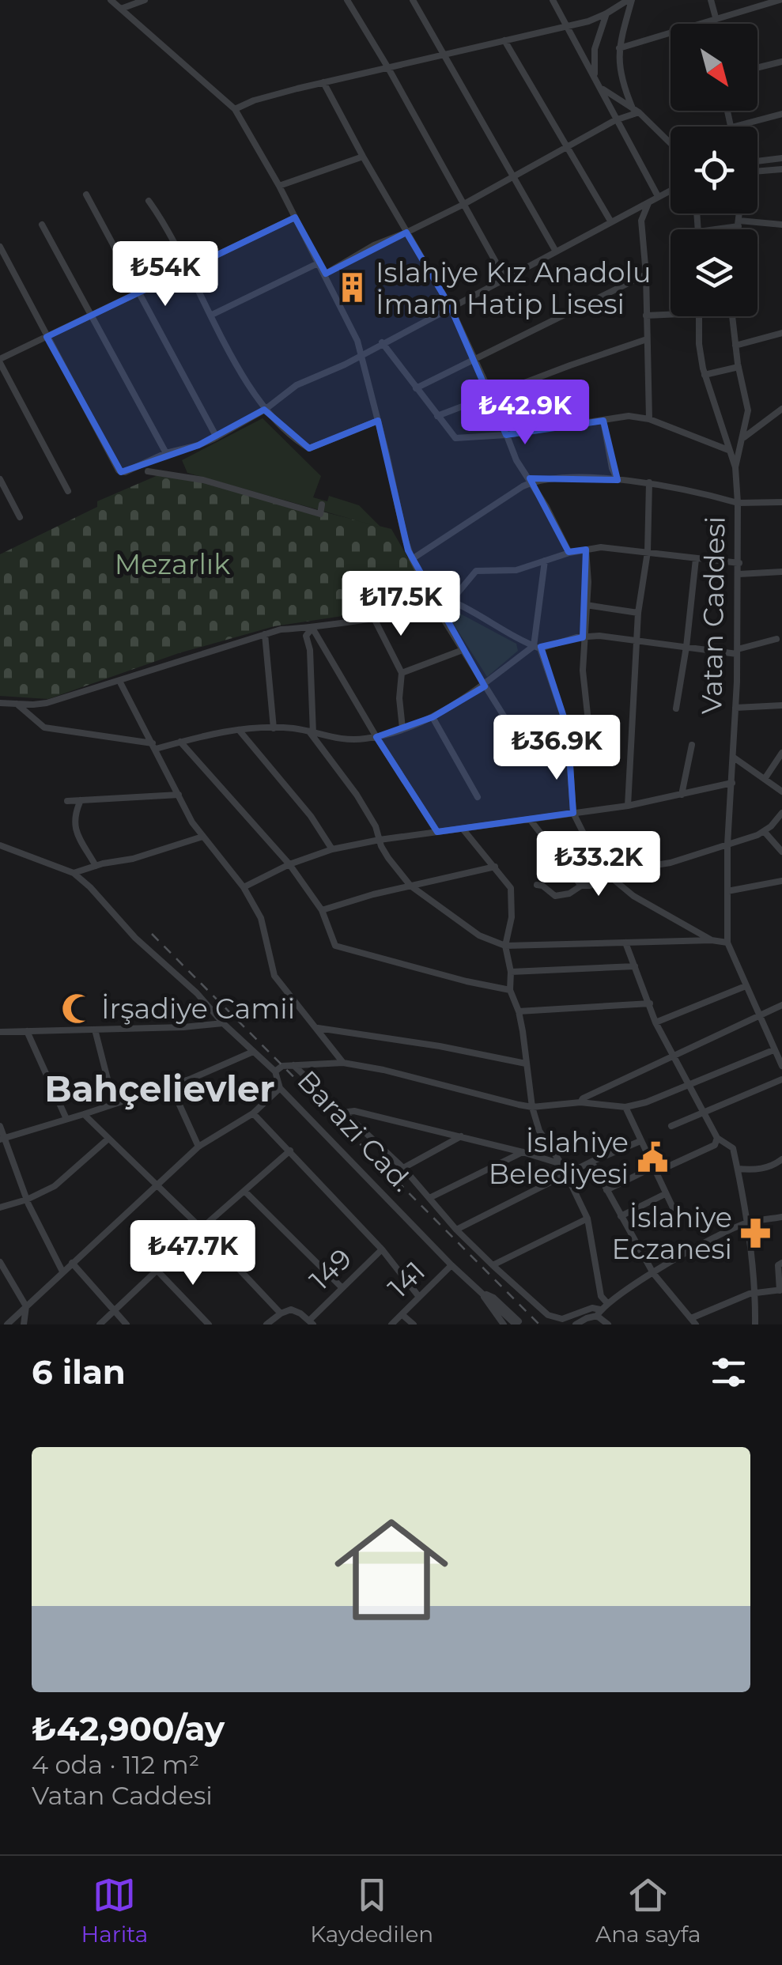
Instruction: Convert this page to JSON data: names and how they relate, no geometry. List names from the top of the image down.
{
  "streets": {
    "street": [
      "Vatan Caddesi",
      "Barazi Cad.",
      "149",
      "141"
    ]
  },
  "crossings": [
    ["Barazi Cad.", "141"]
  ],
  "districts": ["Bahçelievler"],
  "parks": ["Mezarlık"],
  "places": {
    "building": ["Islahiye Kız Anadolu İmam Hatip Lisesi"],
    "mosque": ["İrşadiye Camii"],
    "public building": ["İslahiye Belediyesi"],
    "pharmacy": ["İslahiye Eczanesi"]
  },
  "north": "bottom right",
  "page": {
    "price": [
      "₺54K",
      "₺42.9K",
      "₺17.5K",
      "₺36.9K",
      "₺33.2K",
      "₺47.7K"
    ],
    "heading": "6 ilan",
    "list": [
      {
        "name": "₺42,900/ay",
        "note": "4 oda · 112 m² · Vatan Caddesi"
      }
    ],
    "tabs": ["Harita", "Kaydedilen", "Ana sayfa"]
  }
}
